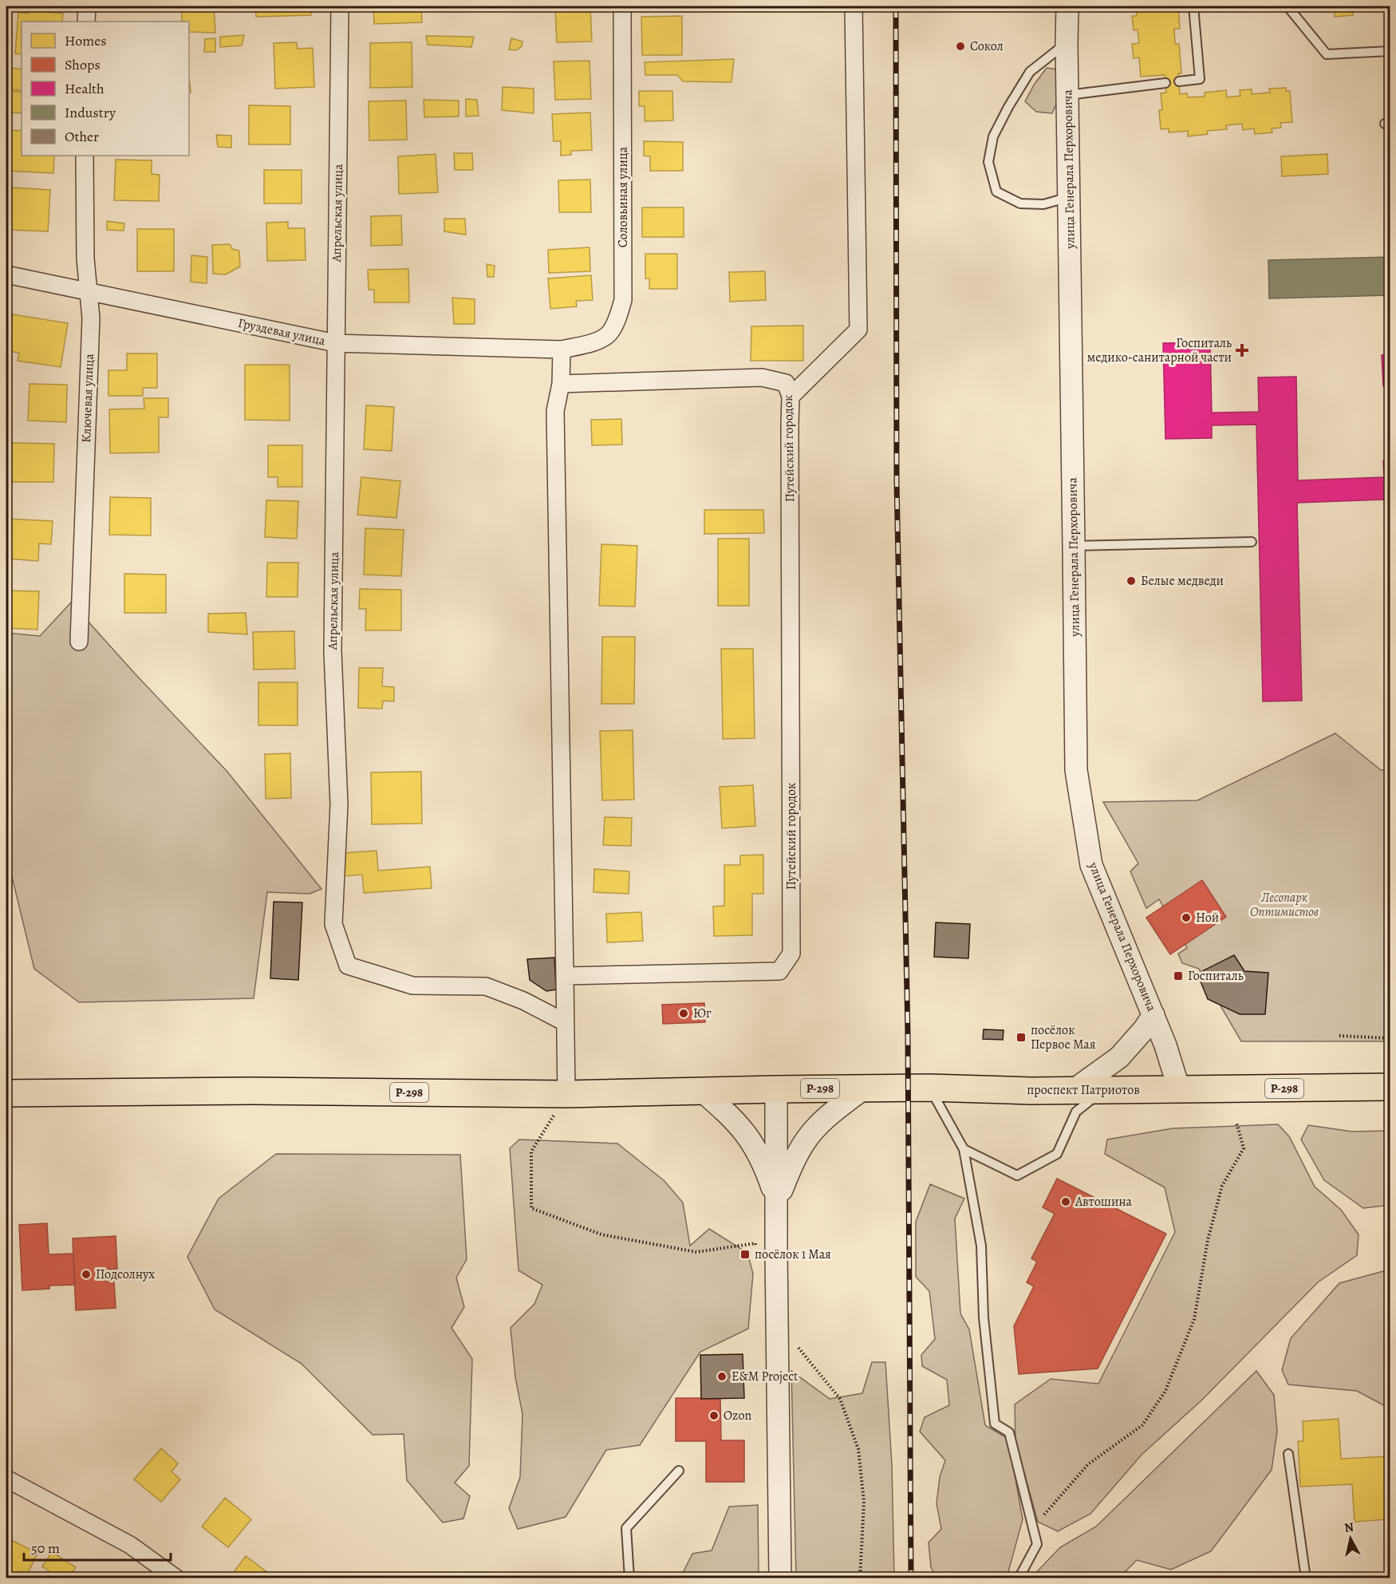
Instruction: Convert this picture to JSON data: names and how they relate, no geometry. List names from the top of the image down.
{
  "streets": {
    "highway": ["Р-298", "проспект Патриотов"],
    "street": [
      "улица Генерала Перхоровича",
      "Соловьиная улица",
      "Апрельская улица",
      "Груздевая улица",
      "Ключевая улица",
      "Путейский городок"
    ]
  },
  "crossings": [
    ["улица Генерала Перхоровича", "проспект Патриотов"],
    ["Соловьиная улица", "Груздевая улица"],
    ["Апрельская улица", "Груздевая улица"],
    ["Груздевая улица", "Ключевая улица"],
    ["Р-298", "проспект Патриотов"]
  ],
  "parks": ["Лесопарк Оптимистов"],
  "places": {
    "other": [
      "Сокол",
      "Белые медведи",
      "Ной",
      "Юг",
      "Автошина",
      "Подсолнух",
      "E&M Project",
      "Ozon"
    ],
    "health": ["Госпиталь медико-санитарной части"],
    "transit": ["Госпиталь", "посёлок Первое Мая", "посёлок 1 Мая"]
  },
  "legend": [
    "Homes",
    "Shops",
    "Health",
    "Industry",
    "Other"
  ],
  "scale_bar": "50 m",
  "north": "top"
}
